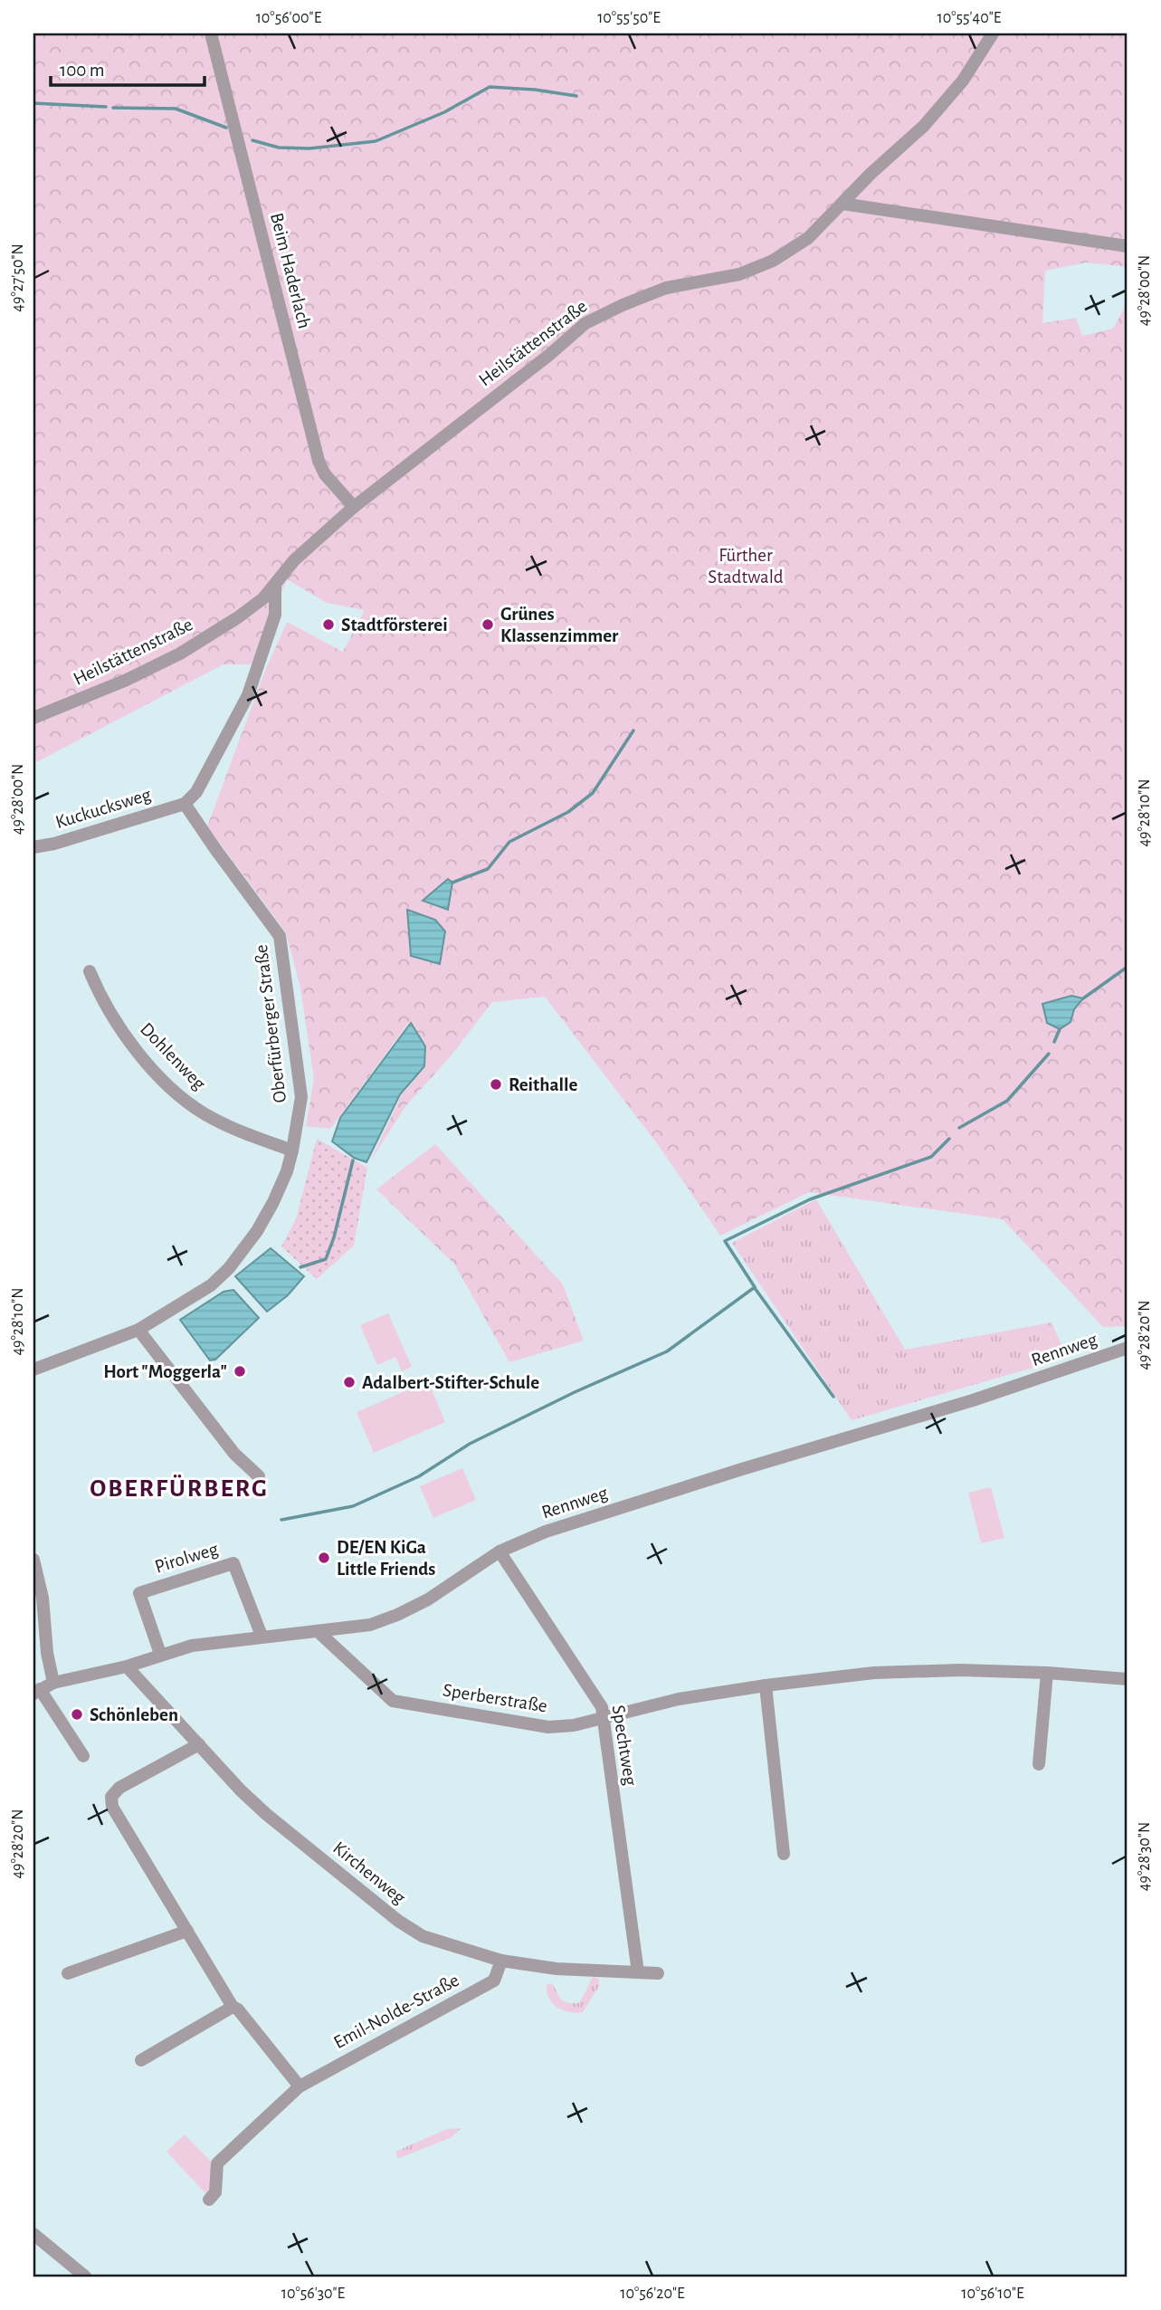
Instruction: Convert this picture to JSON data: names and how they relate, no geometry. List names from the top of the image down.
{
  "streets": {
    "street": [
      "Beim Haderlach",
      "Heilstättenstraße",
      "Kuckucksweg",
      "Oberfürberger Straße",
      "Dohlenweg",
      "Rennweg",
      "Pirolweg",
      "Sperberstraße",
      "Spechtweg",
      "Kirchenweg",
      "Emil-Nolde-Straße"
    ]
  },
  "crossings": [
    ["Beim Haderlach", "Heilstättenstraße"],
    ["Kuckucksweg", "Oberfürberger Straße"],
    ["Oberfürberger Straße", "Dohlenweg"],
    ["Rennweg", "Pirolweg"],
    ["Rennweg", "Sperberstraße"],
    ["Rennweg", "Spechtweg"],
    ["Rennweg", "Kirchenweg"],
    ["Sperberstraße", "Spechtweg"],
    ["Spechtweg", "Kirchenweg"],
    ["Kirchenweg", "Emil-Nolde-Straße"]
  ],
  "districts": ["OBERFÜRBERG"],
  "parks": ["Fürther Stadtwald"],
  "places": [
    "Stadtförsterei",
    "Grünes Klassenzimmer",
    "Reithalle",
    "Hort \"Moggerla\"",
    "Adalbert-Stifter-Schule",
    "DE/EN KiGa Little Friends",
    "Schönleben"
  ],
  "scale_bar": "100 m",
  "coordinates": [
    "10°56'00\"E",
    "10°55'50\"E",
    "10°55'40\"E",
    "49°27'50\"N",
    "49°28'00\"N",
    "49°28'10\"N",
    "49°28'20\"N",
    "49°28'30\"N",
    "10°56'30\"E",
    "10°56'20\"E",
    "10°56'10\"E"
  ]
}
